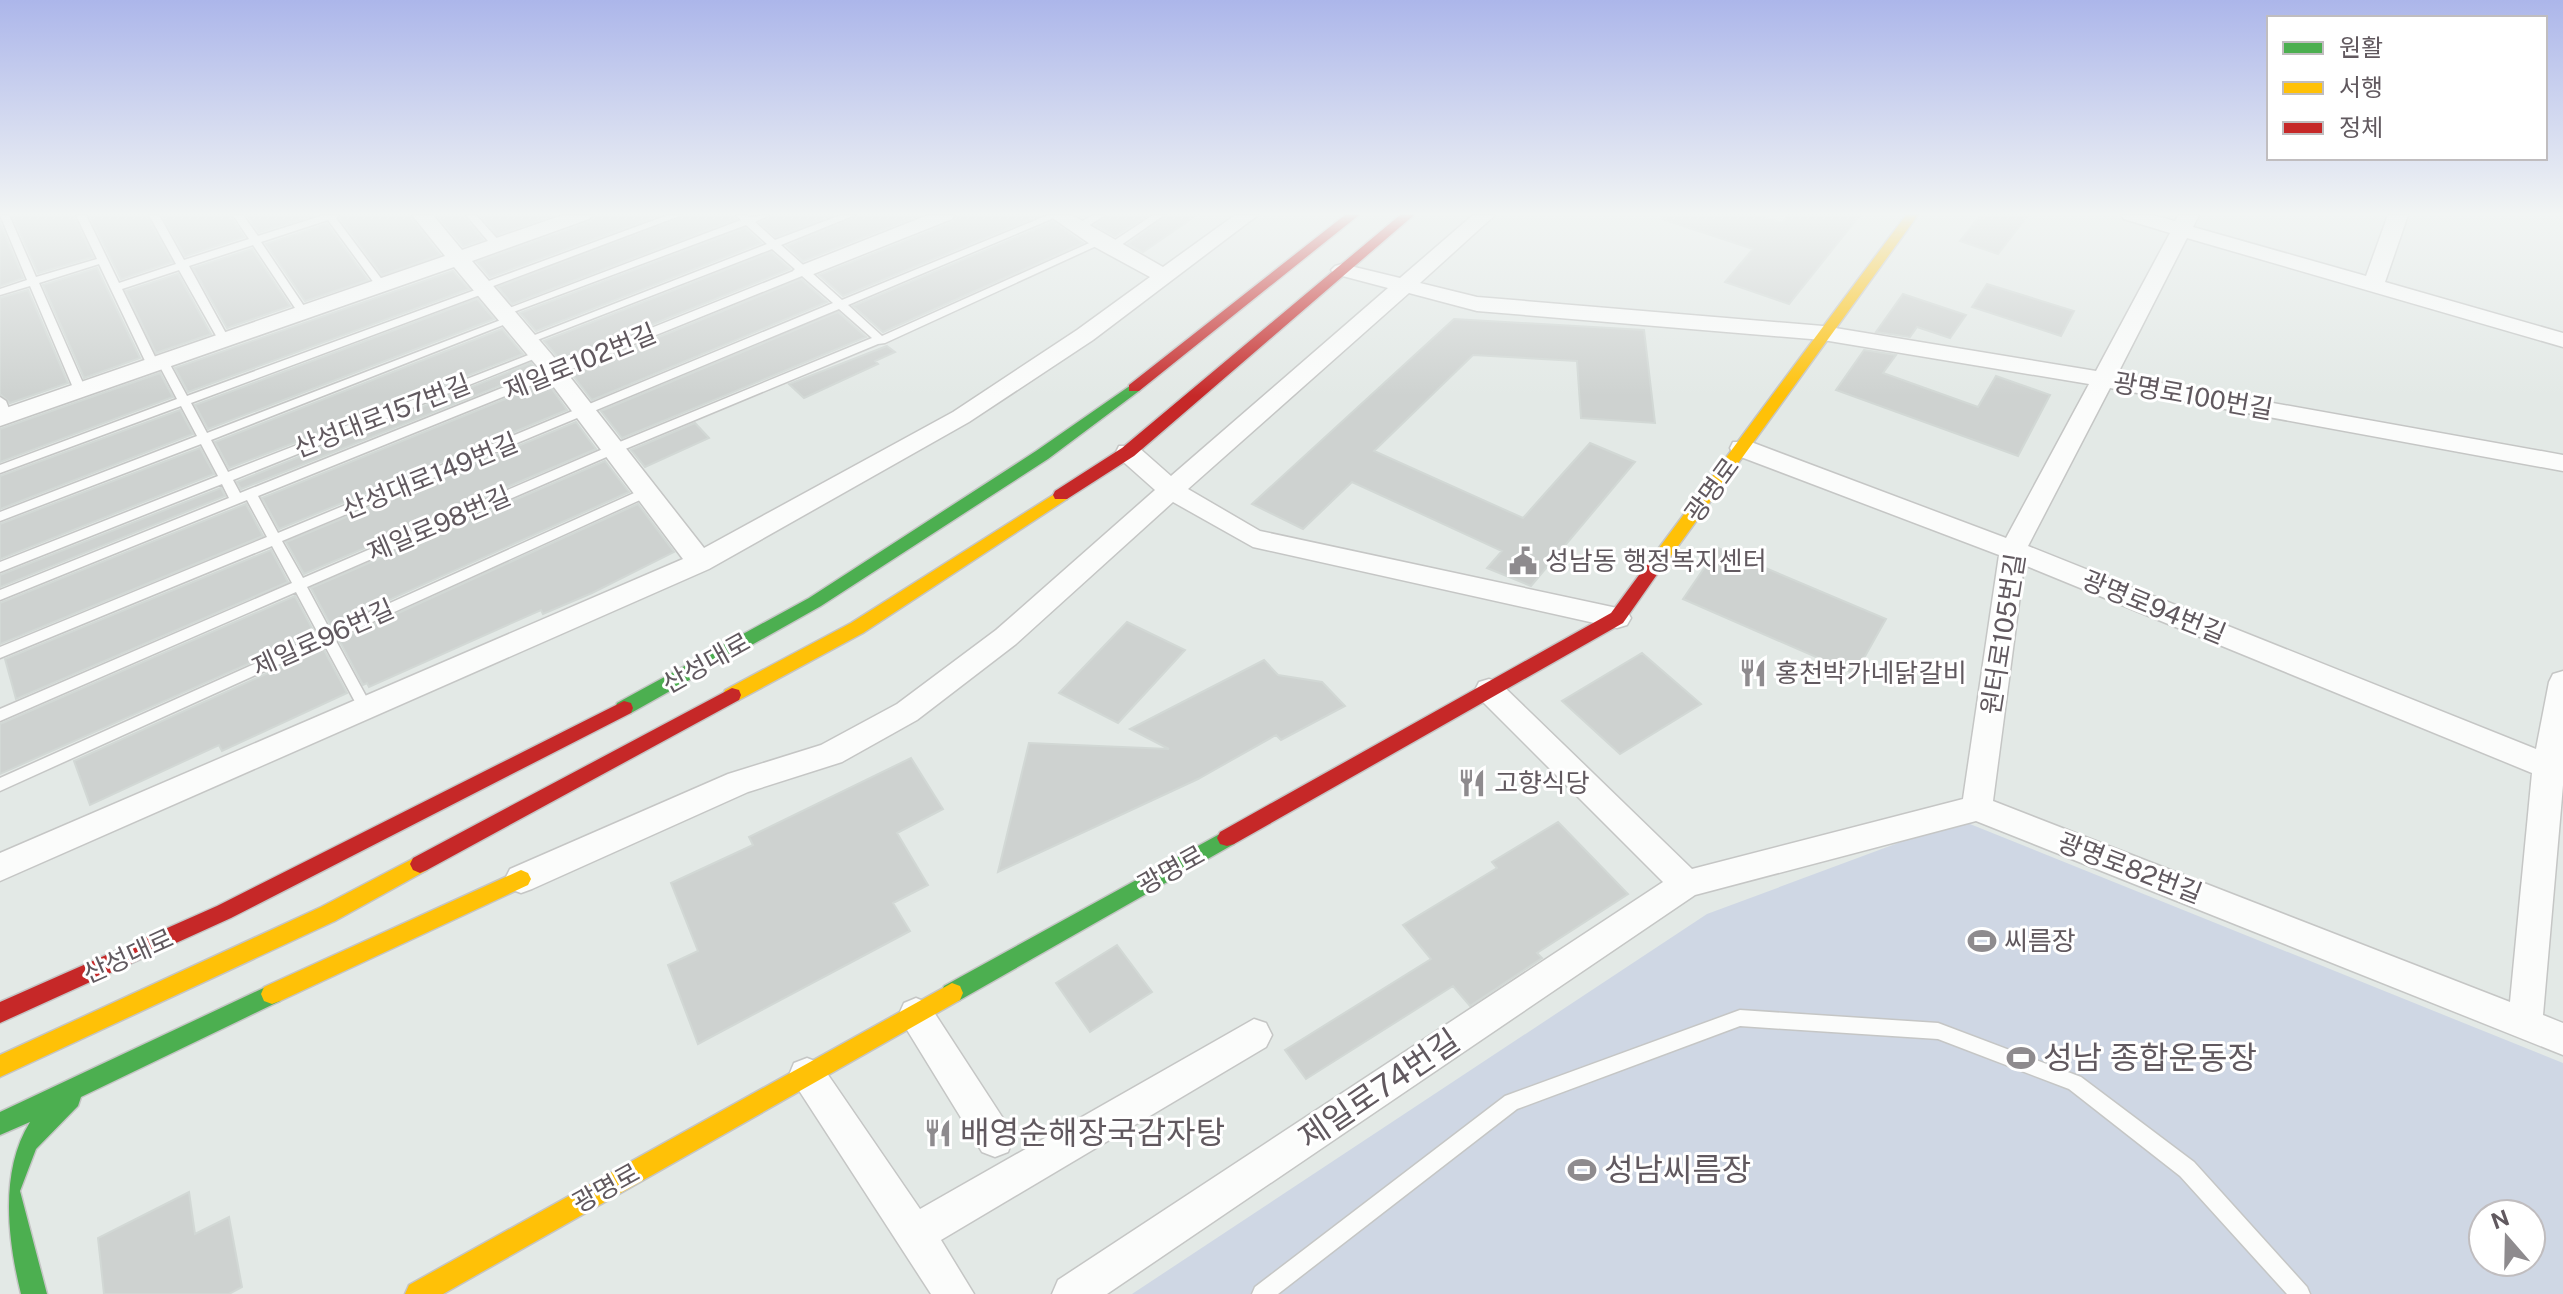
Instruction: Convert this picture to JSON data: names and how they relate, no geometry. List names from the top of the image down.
{
  "streets": {
    "main road": ["광명로", "산성대로"],
    "street": [
      "광명로100번길",
      "광명로94번길",
      "원터로105번길",
      "광명로82번길",
      "제일로74번길"
    ],
    "lane": [
      "제일로102번길",
      "산성대로157번길",
      "산성대로149번길",
      "제일로98번길",
      "제일로96번길"
    ]
  },
  "crossings": [
    ["제일로102번길", "산성대로157번길"],
    ["광명로100번길", "광명로"],
    ["광명로100번길", "원터로105번길"],
    ["광명로", "광명로94번길"],
    ["광명로94번길", "원터로105번길"],
    ["원터로105번길", "광명로82번길"]
  ],
  "places": {
    "public building": ["성남동 행정복지센터"],
    "restaurant": ["홍천박가네닭갈비", "고향식당", "배영순해장국감자탕"],
    "sports": ["씨름장", "성남 종합운동장", "성남씨름장"]
  },
  "legend": ["원활", "서행", "정체"],
  "north": "top"
}
